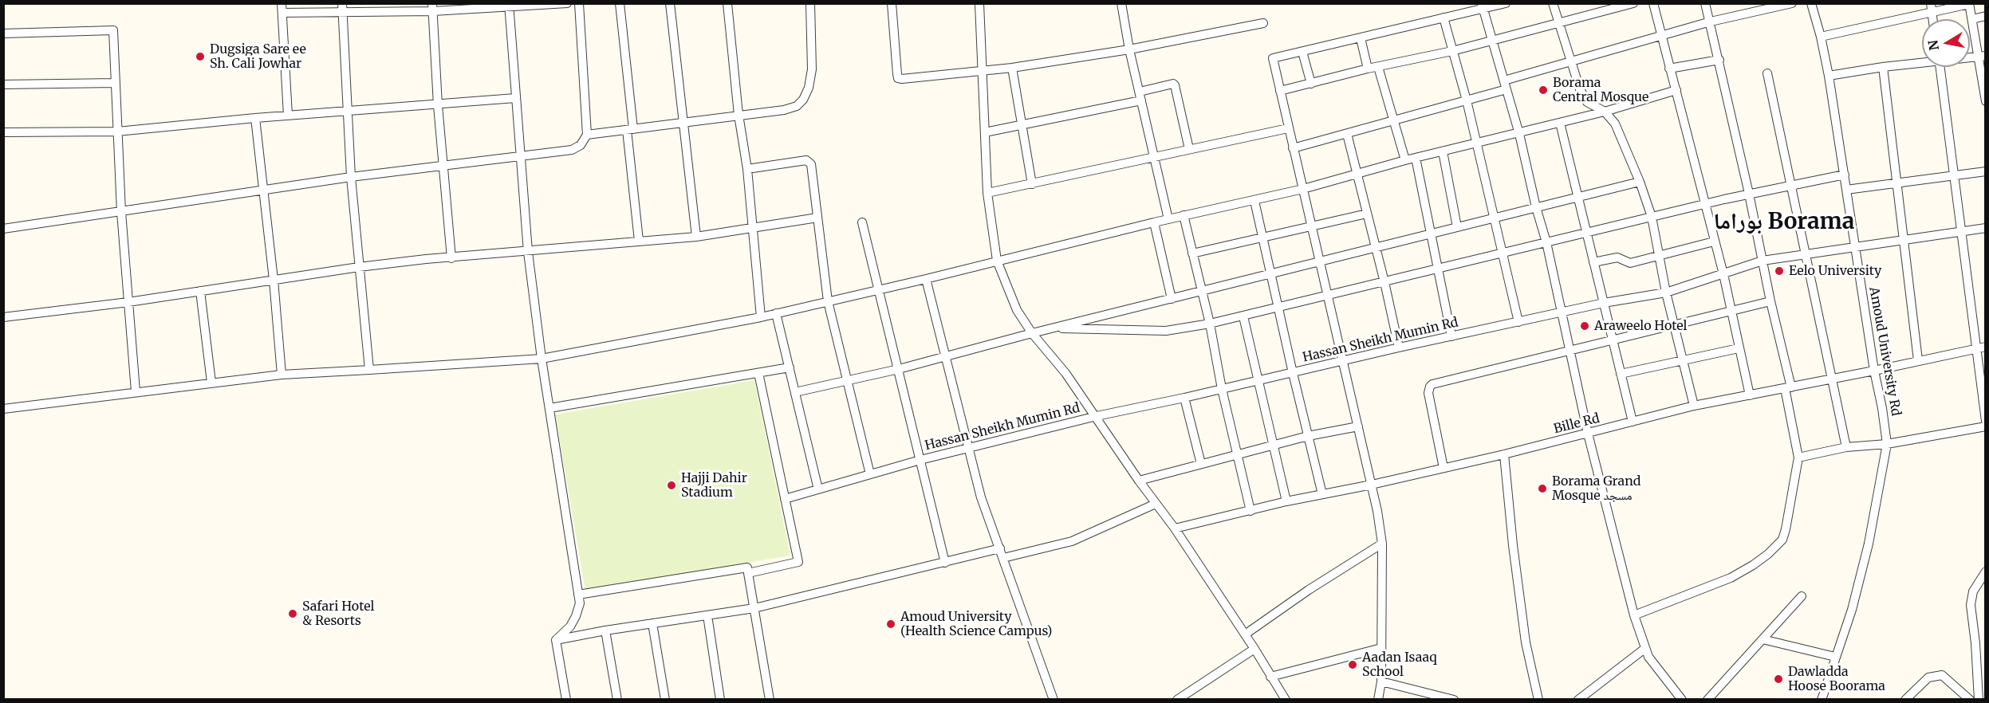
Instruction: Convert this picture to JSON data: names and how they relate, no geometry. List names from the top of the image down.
{
  "streets": {
    "street": ["Hassan Sheikh Mumin Rd", "Amoud University Rd", "Bille Rd"]
  },
  "crossings": [
    ["Hassan Sheikh Mumin Rd", "Amoud University Rd"],
    ["Amoud University Rd", "Bille Rd"]
  ],
  "districts": ["بوراما Borama"],
  "places": [
    "Dugsiga Sare ee Sh. Cali Jowhar",
    "Borama Central Mosque",
    "Eelo University",
    "Araweelo Hotel",
    "Hajji Dahir Stadium",
    "Borama Grand Mosque مسجد",
    "Safari Hotel & Resorts",
    "Amoud University (Health Science Campus)",
    "Aadan Isaaq School",
    "Dawladda Hoose Boorama"
  ],
  "north": "left"
}
